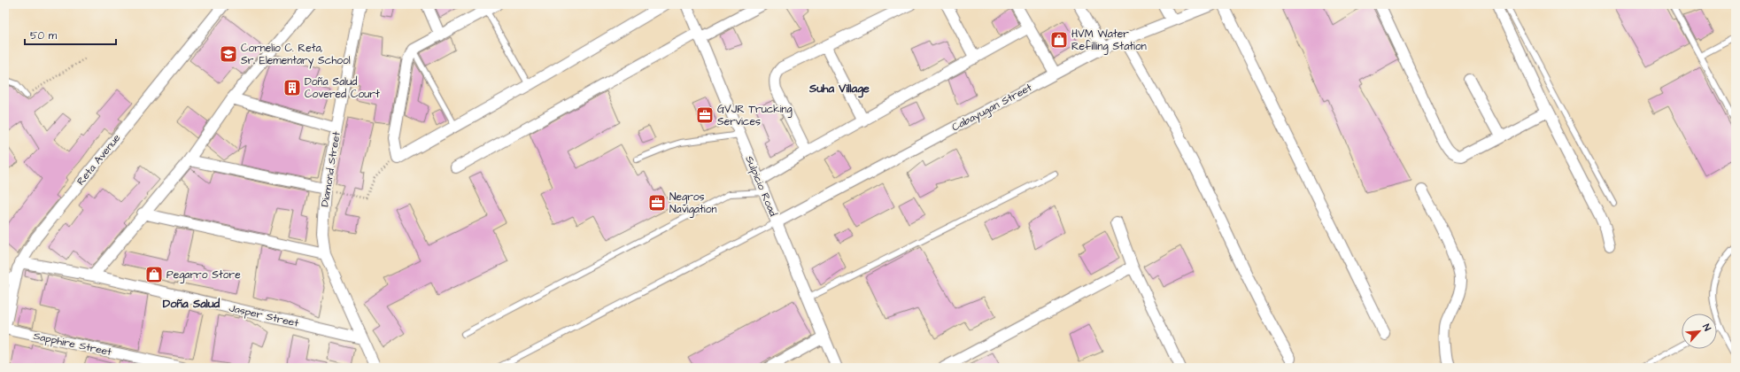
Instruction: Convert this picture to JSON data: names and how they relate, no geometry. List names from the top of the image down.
{
  "streets": {
    "street": [
      "Cabayugan Street",
      "Reta Avenue",
      "Diamond Street",
      "Sulpicio Road",
      "Jasper Street",
      "Sapphire Street"
    ]
  },
  "crossings": [
    ["Cabayugan Street", "Sulpicio Road"],
    ["Reta Avenue", "Jasper Street"],
    ["Reta Avenue", "Sapphire Street"],
    ["Diamond Street", "Jasper Street"]
  ],
  "districts": ["Suha Village", "Doña Salud"],
  "places": {
    "shop": ["HVM Water Refilling Station", "Pegarro Store"],
    "school or university": ["Cornelio C. Reta, Sr. Elementary School"],
    "building": ["Doña Salud Covered Court"],
    "office": ["GVJR Trucking Services", "Negros Navigation"]
  },
  "scale_bar": "50 m",
  "north": "top right"
}
